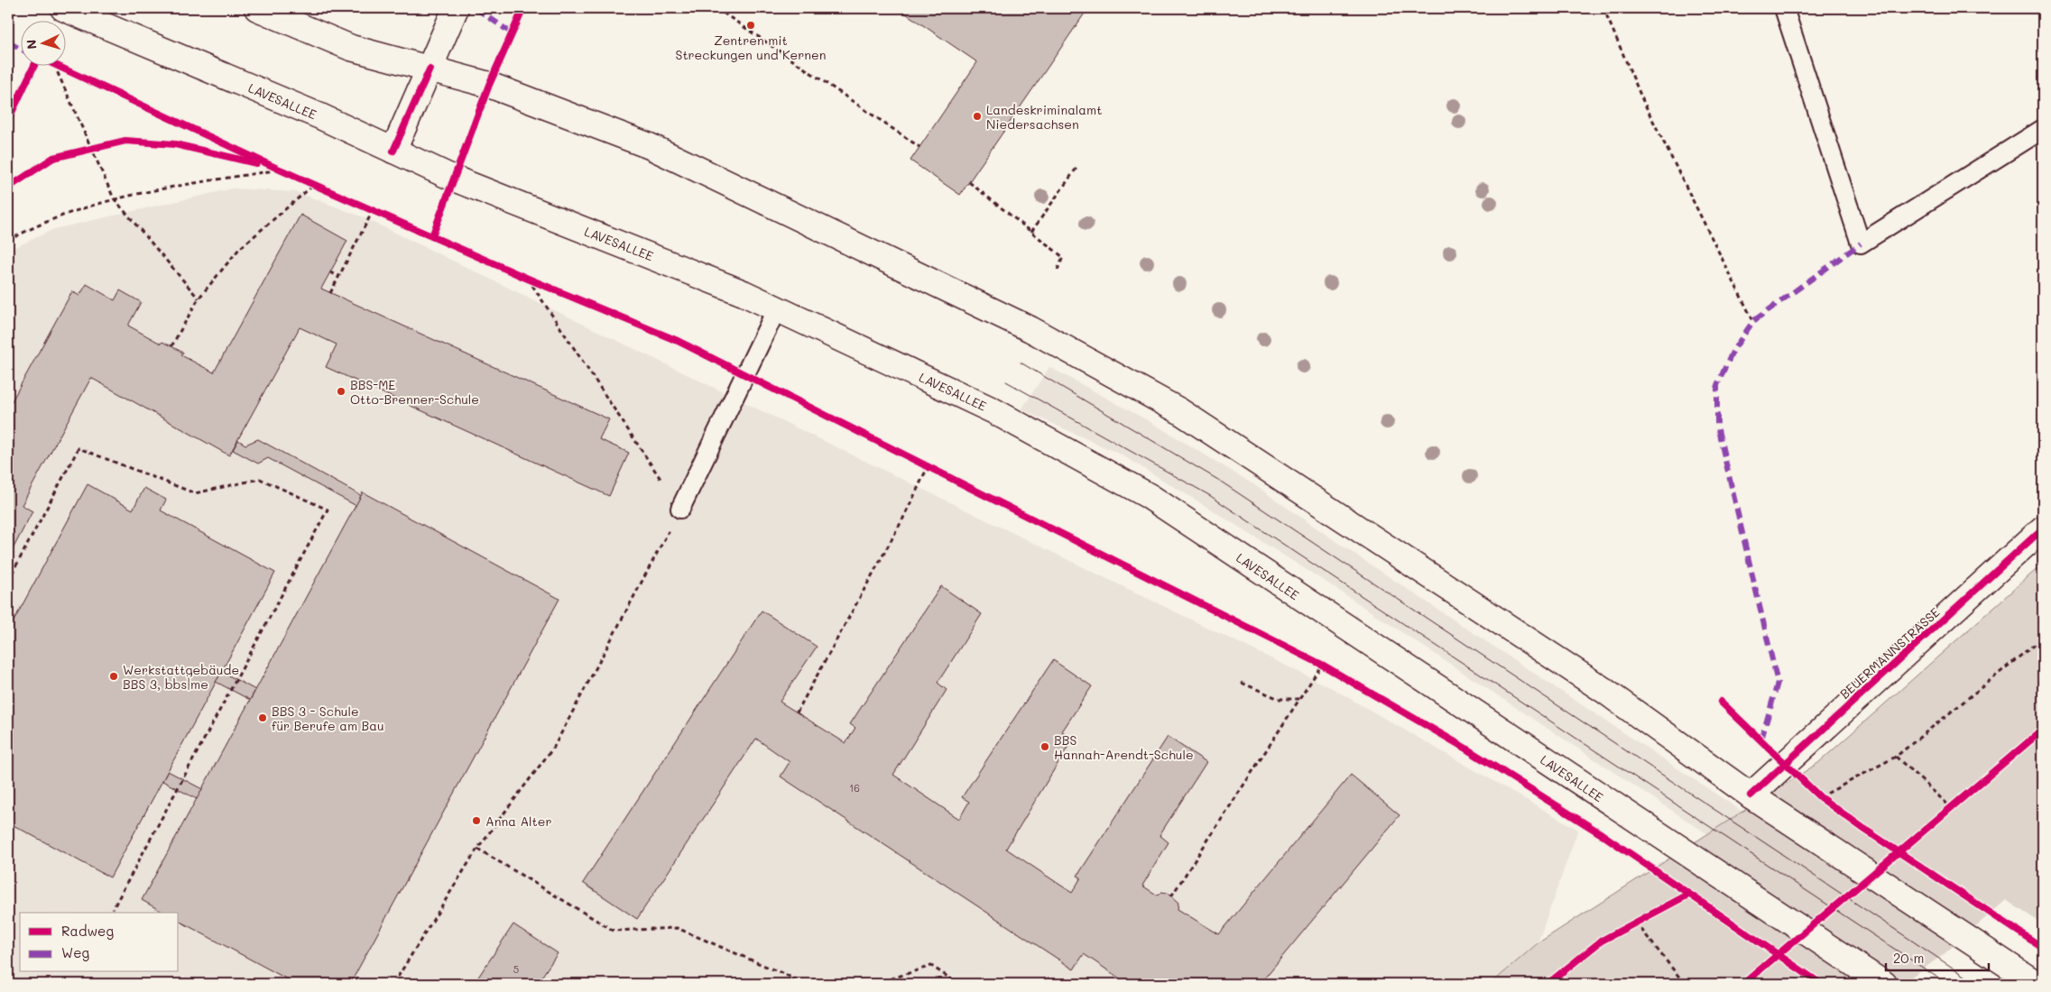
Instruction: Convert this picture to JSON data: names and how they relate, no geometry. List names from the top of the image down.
{
  "streets": {
    "main road": ["LAVESALLEE", "BEUERMANNSTRASSE"]
  },
  "places": [
    "Zentren mit Streckungen und Kernen",
    "Landeskriminalamt Niedersachsen",
    "BBS-ME Otto-Brenner-Schule",
    "Werkstattgebäude BBS 3, bbs|me",
    "BBS 3 - Schule für Berufe am Bau",
    "BBS Hannah-Arendt-Schule",
    "Anna Alter"
  ],
  "house_numbers": ["16", "5"],
  "legend": ["Radweg", "Weg"],
  "scale_bar": "20 m",
  "north": "left"
}
